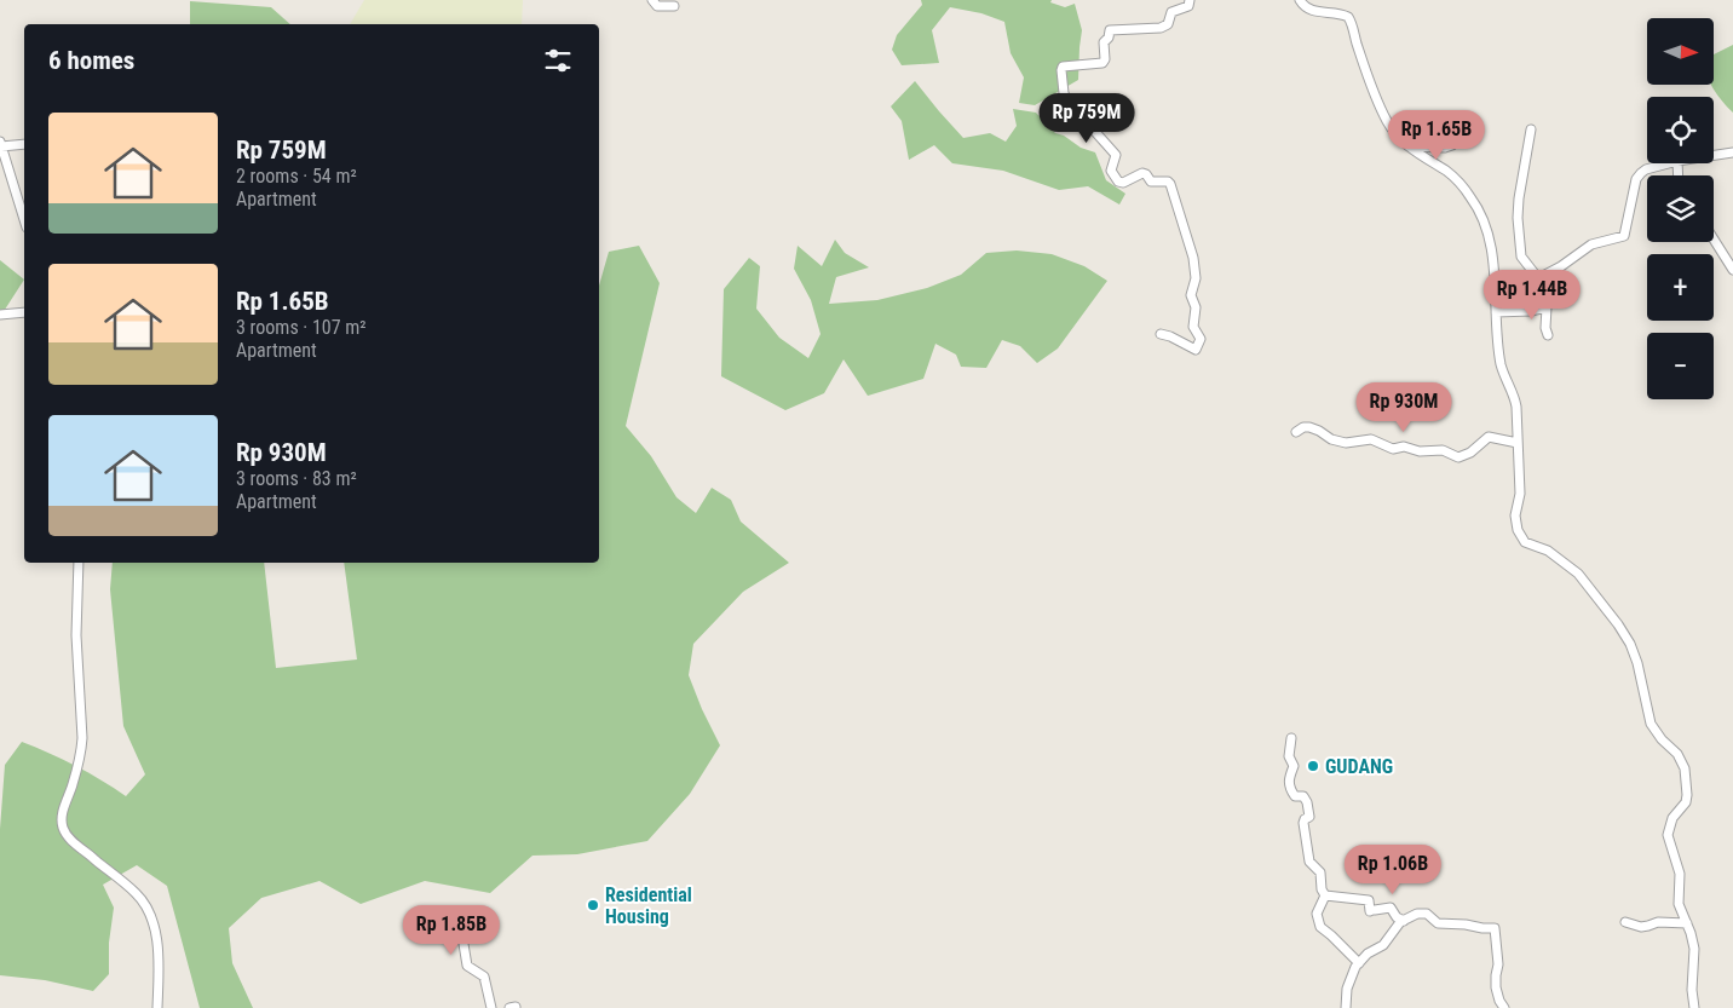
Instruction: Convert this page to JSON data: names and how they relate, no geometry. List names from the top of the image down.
{
  "places": ["GUDANG", "Residential Housing"],
  "north": "right",
  "page": {
    "map_buttons": ["+", "−"],
    "heading": "6 homes",
    "price": [
      "Rp 759M",
      "Rp 1.65B",
      "Rp 1.44B",
      "Rp 930M",
      "Rp 1.06B",
      "Rp 1.85B"
    ],
    "list": [
      {
        "name": "Rp 759M",
        "note": "2 rooms · 54 m² · Apartment"
      },
      {
        "name": "Rp 1.65B",
        "note": "3 rooms · 107 m² · Apartment"
      },
      {
        "name": "Rp 930M",
        "note": "3 rooms · 83 m² · Apartment"
      }
    ]
  }
}
